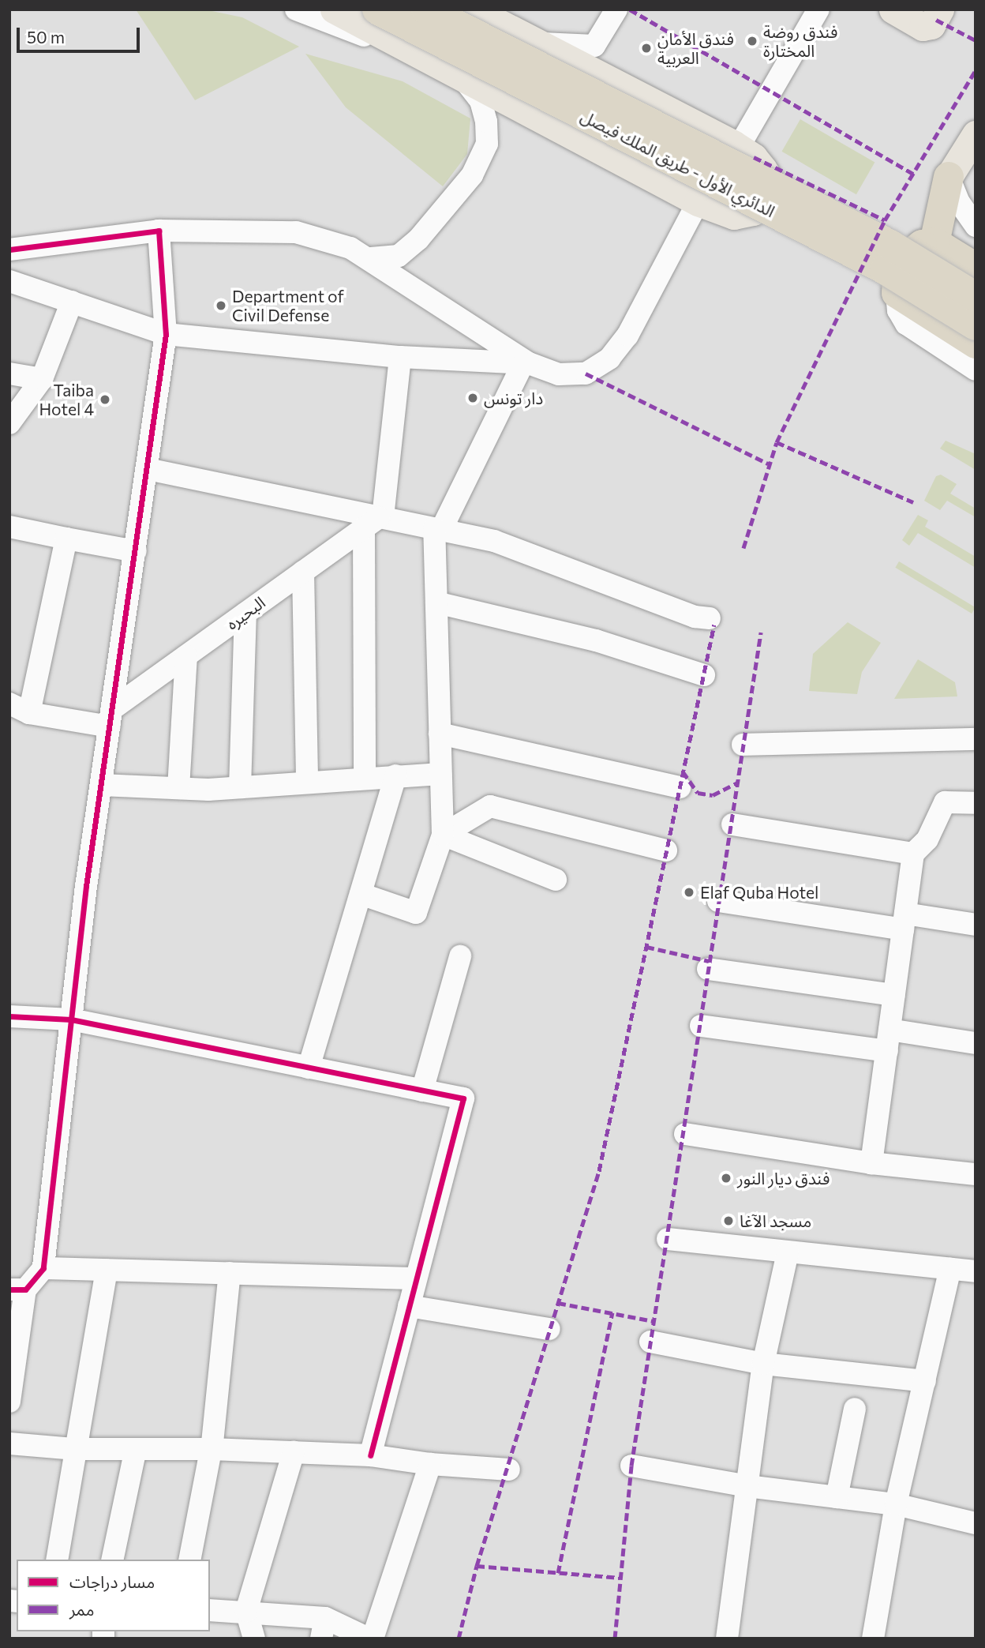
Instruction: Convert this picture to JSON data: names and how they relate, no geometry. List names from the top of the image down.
{
  "streets": {
    "highway": ["الدائري الأول - طريق الملك فيصل"],
    "street": ["البحيره"]
  },
  "places": [
    "فندق روضة المختارة",
    "فندق الأمان العربية",
    "Department of Civil Defense",
    "دار تونس",
    "Taiba Hotel 4",
    "Elaf Quba Hotel",
    "فندق ديار النور",
    "مسجد الآغا"
  ],
  "legend": ["مسار دراجات", "ممر"],
  "scale_bar": "50 m"
}
